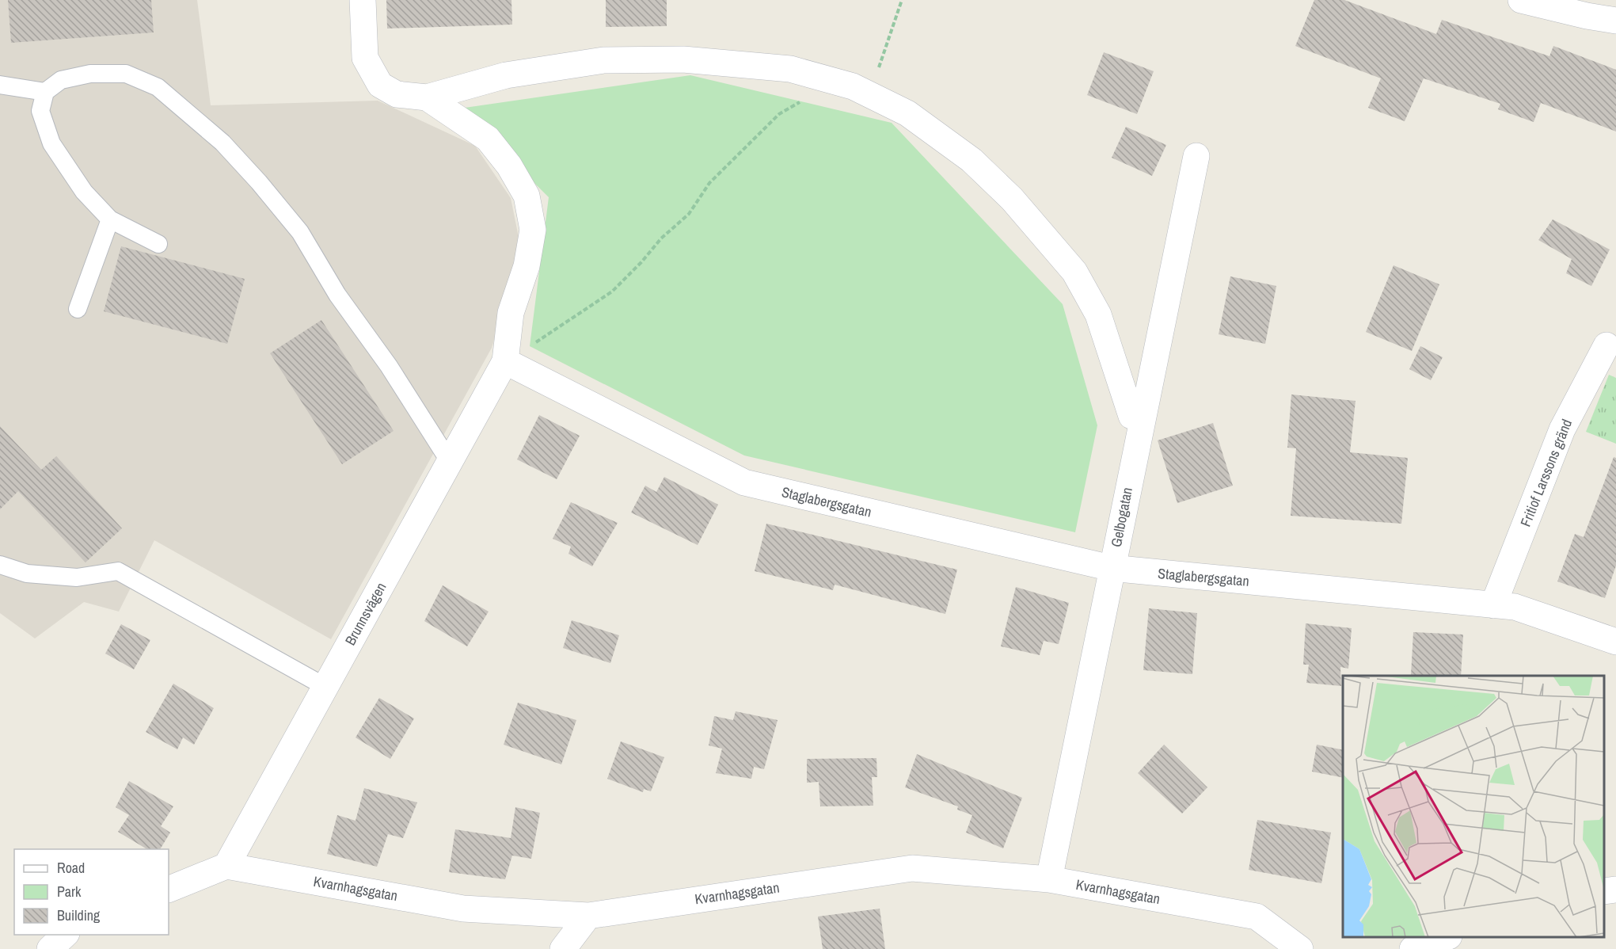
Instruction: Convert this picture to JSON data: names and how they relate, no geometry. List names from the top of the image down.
{
  "streets": {
    "street": [
      "Fritiof Larssons gränd",
      "Staglabergsgatan",
      "Gelbogatan",
      "Brunnsvägen",
      "Kvarnhagsgatan"
    ]
  },
  "crossings": [
    ["Fritiof Larssons gränd", "Staglabergsgatan"],
    ["Staglabergsgatan", "Gelbogatan"],
    ["Staglabergsgatan", "Brunnsvägen"],
    ["Gelbogatan", "Kvarnhagsgatan"],
    ["Brunnsvägen", "Kvarnhagsgatan"]
  ],
  "legend": ["Road", "Park", "Building"]
}
